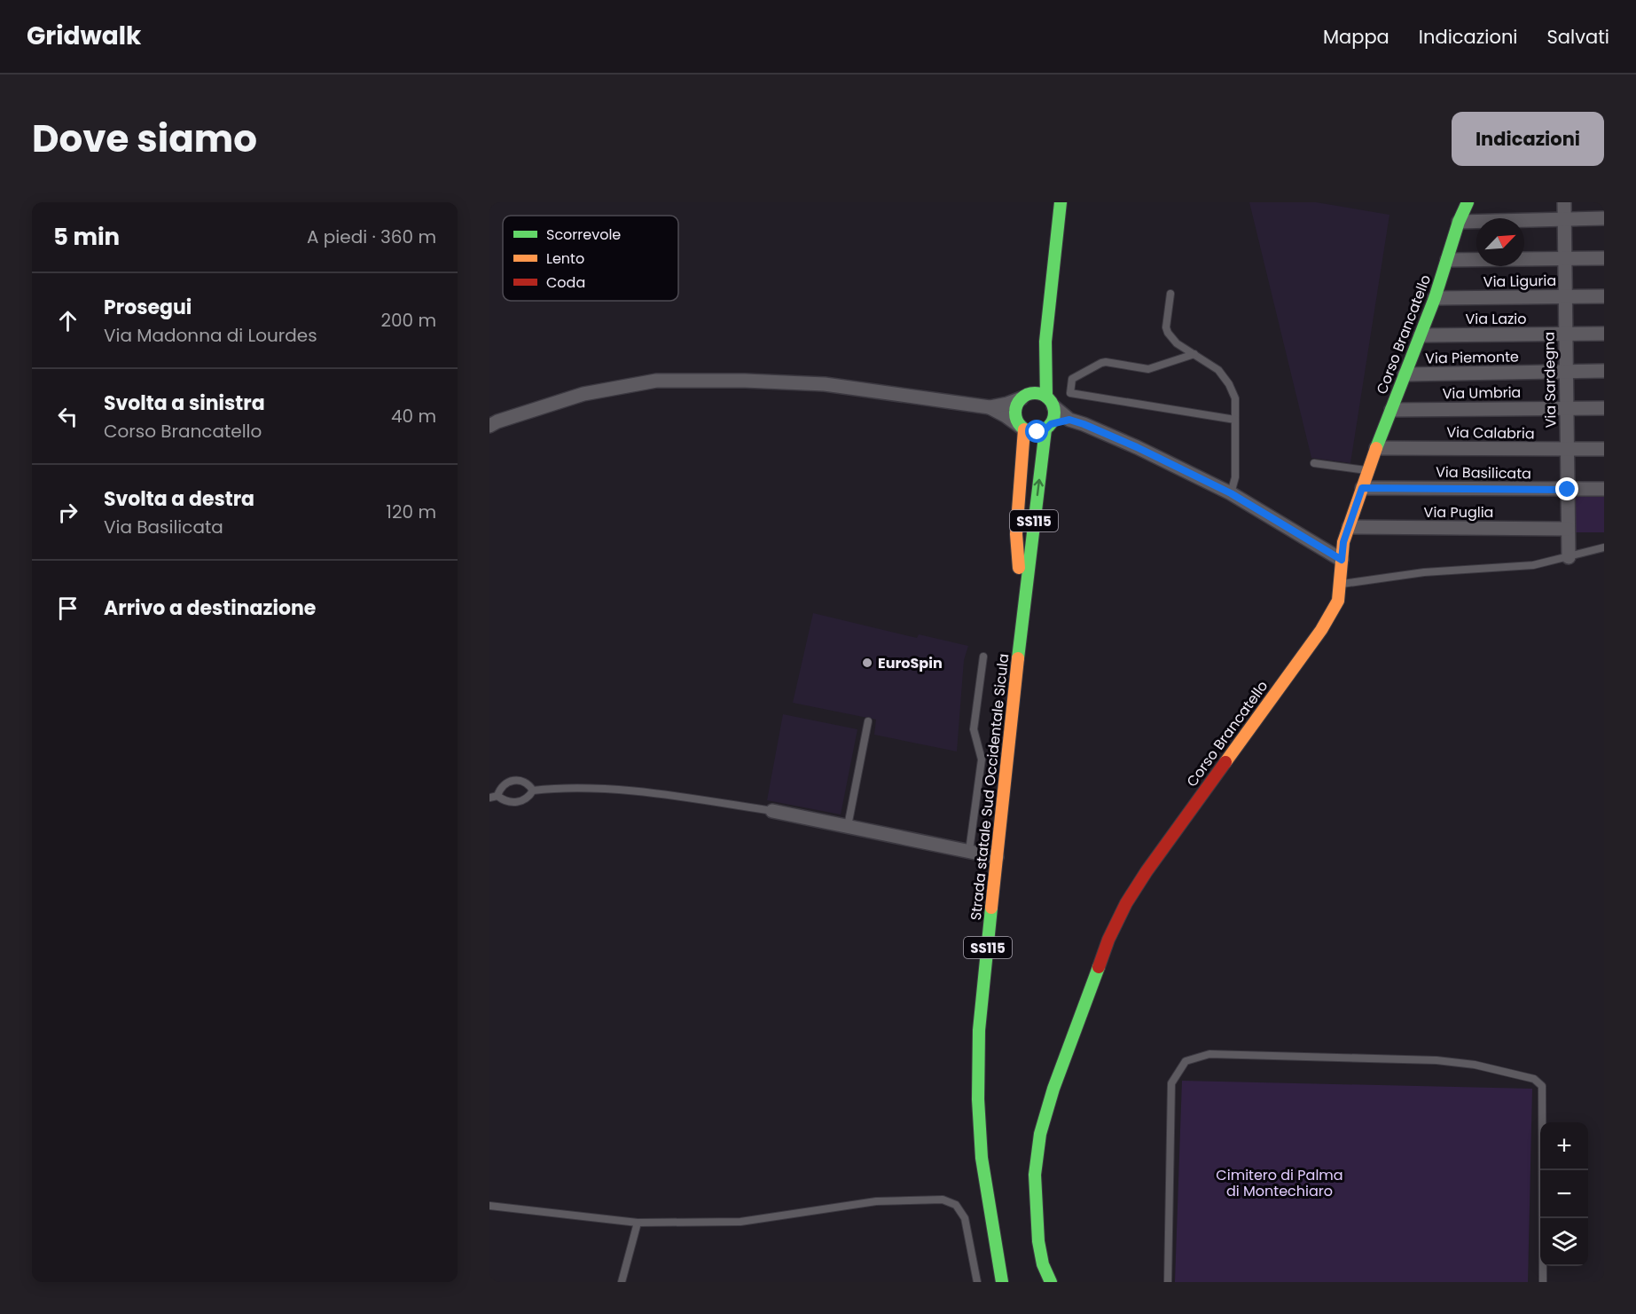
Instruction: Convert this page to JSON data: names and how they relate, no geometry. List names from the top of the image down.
{
  "streets": {
    "main road": ["Corso Brancatello", "SS115", "Strada statale Sud Occidentale Sicula"],
    "street": [
      "Via Liguria",
      "Via Lazio",
      "Via Piemonte",
      "Via Sardegna",
      "Via Umbria",
      "Via Calabria",
      "Via Basilicata",
      "Via Puglia"
    ]
  },
  "crossings": [
    ["Via Liguria", "Corso Brancatello"],
    ["Via Liguria", "Via Sardegna"],
    ["Via Lazio", "Corso Brancatello"],
    ["Via Lazio", "Via Sardegna"],
    ["Corso Brancatello", "Via Piemonte"],
    ["Corso Brancatello", "Via Umbria"],
    ["Corso Brancatello", "Via Calabria"],
    ["Corso Brancatello", "Via Basilicata"],
    ["Corso Brancatello", "Via Puglia"],
    ["Via Piemonte", "Via Sardegna"],
    ["Via Sardegna", "Via Umbria"],
    ["Via Sardegna", "Via Calabria"],
    ["Via Sardegna", "Via Basilicata"],
    ["Via Sardegna", "Via Puglia"]
  ],
  "parks": ["Cimitero di Palma di Montechiaro"],
  "places": ["EuroSpin"],
  "legend": ["Scorrevole", "Lento", "Coda"],
  "north": "top right",
  "page": {
    "header": "Gridwalk",
    "nav": ["Mappa", "Indicazioni", "Salvati"],
    "title": "Dove siamo",
    "buttons": "Indicazioni",
    "heading": ["5 min", "A piedi · 360 m"],
    "list": [
      ["Prosegui", "Via Madonna di Lourdes", "200 m"],
      ["Svolta a sinistra", "Corso Brancatello", "40 m"],
      ["Svolta a destra", "Via Basilicata", "120 m"],
      "Arrivo a destinazione"
    ],
    "map_buttons": ["+", "−"]
  }
}
